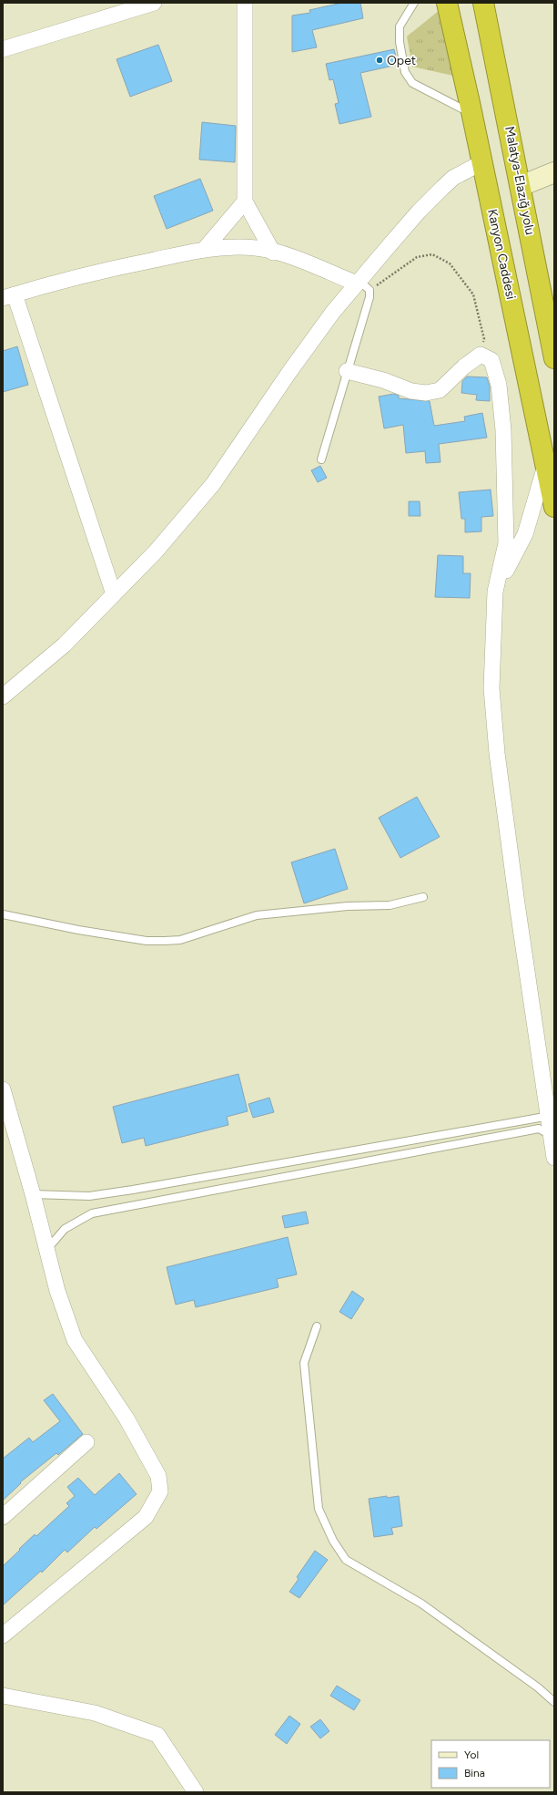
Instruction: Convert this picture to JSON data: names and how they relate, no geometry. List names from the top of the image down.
{
  "streets": {
    "highway": ["Malatya-Elazığ yolu", "Kanyon Caddesi"]
  },
  "places": ["Opet"],
  "legend": ["Yol", "Bina"]
}
